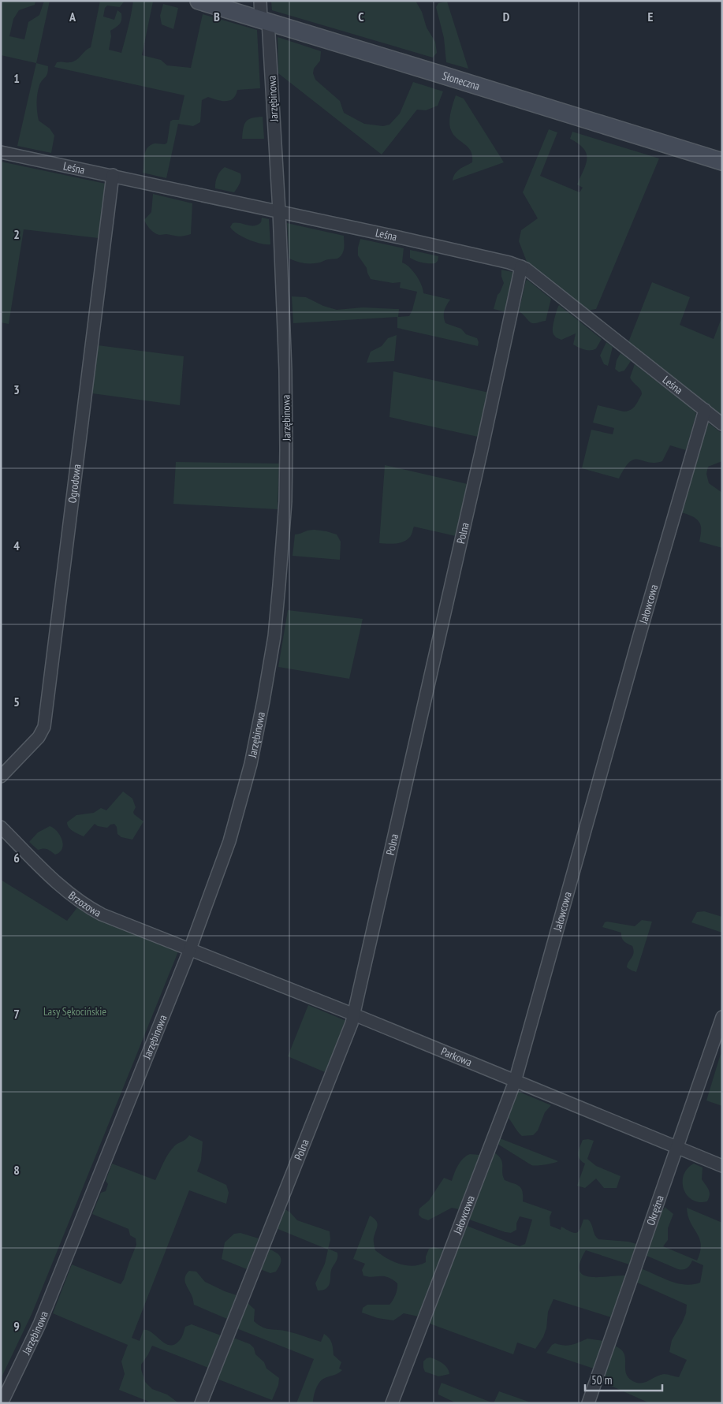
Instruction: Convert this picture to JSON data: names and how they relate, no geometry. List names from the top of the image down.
{
  "streets": {
    "main road": ["Słoneczna"],
    "street": [
      "Jarzębinowa",
      "Leśna",
      "Ogrodowa",
      "Polna",
      "Jałowcowa",
      "Brzozowa",
      "Parkowa",
      "Okrężna"
    ]
  },
  "crossings": [
    ["Słoneczna", "Jarzębinowa"],
    ["Jarzębinowa", "Leśna"],
    ["Jarzębinowa", "Brzozowa"],
    ["Jarzębinowa", "Parkowa"],
    ["Leśna", "Ogrodowa"],
    ["Leśna", "Polna"],
    ["Leśna", "Jałowcowa"],
    ["Polna", "Parkowa"],
    ["Jałowcowa", "Parkowa"],
    ["Brzozowa", "Parkowa"],
    ["Parkowa", "Okrężna"]
  ],
  "parks": ["Lasy Sękocińskie"],
  "scale_bar": "50 m",
  "grid": {
    "columns": [
      "A",
      "B",
      "C",
      "D",
      "E"
    ],
    "rows": [
      "1",
      "2",
      "3",
      "4",
      "5",
      "6",
      "7",
      "8",
      "9"
    ]
  }
}
